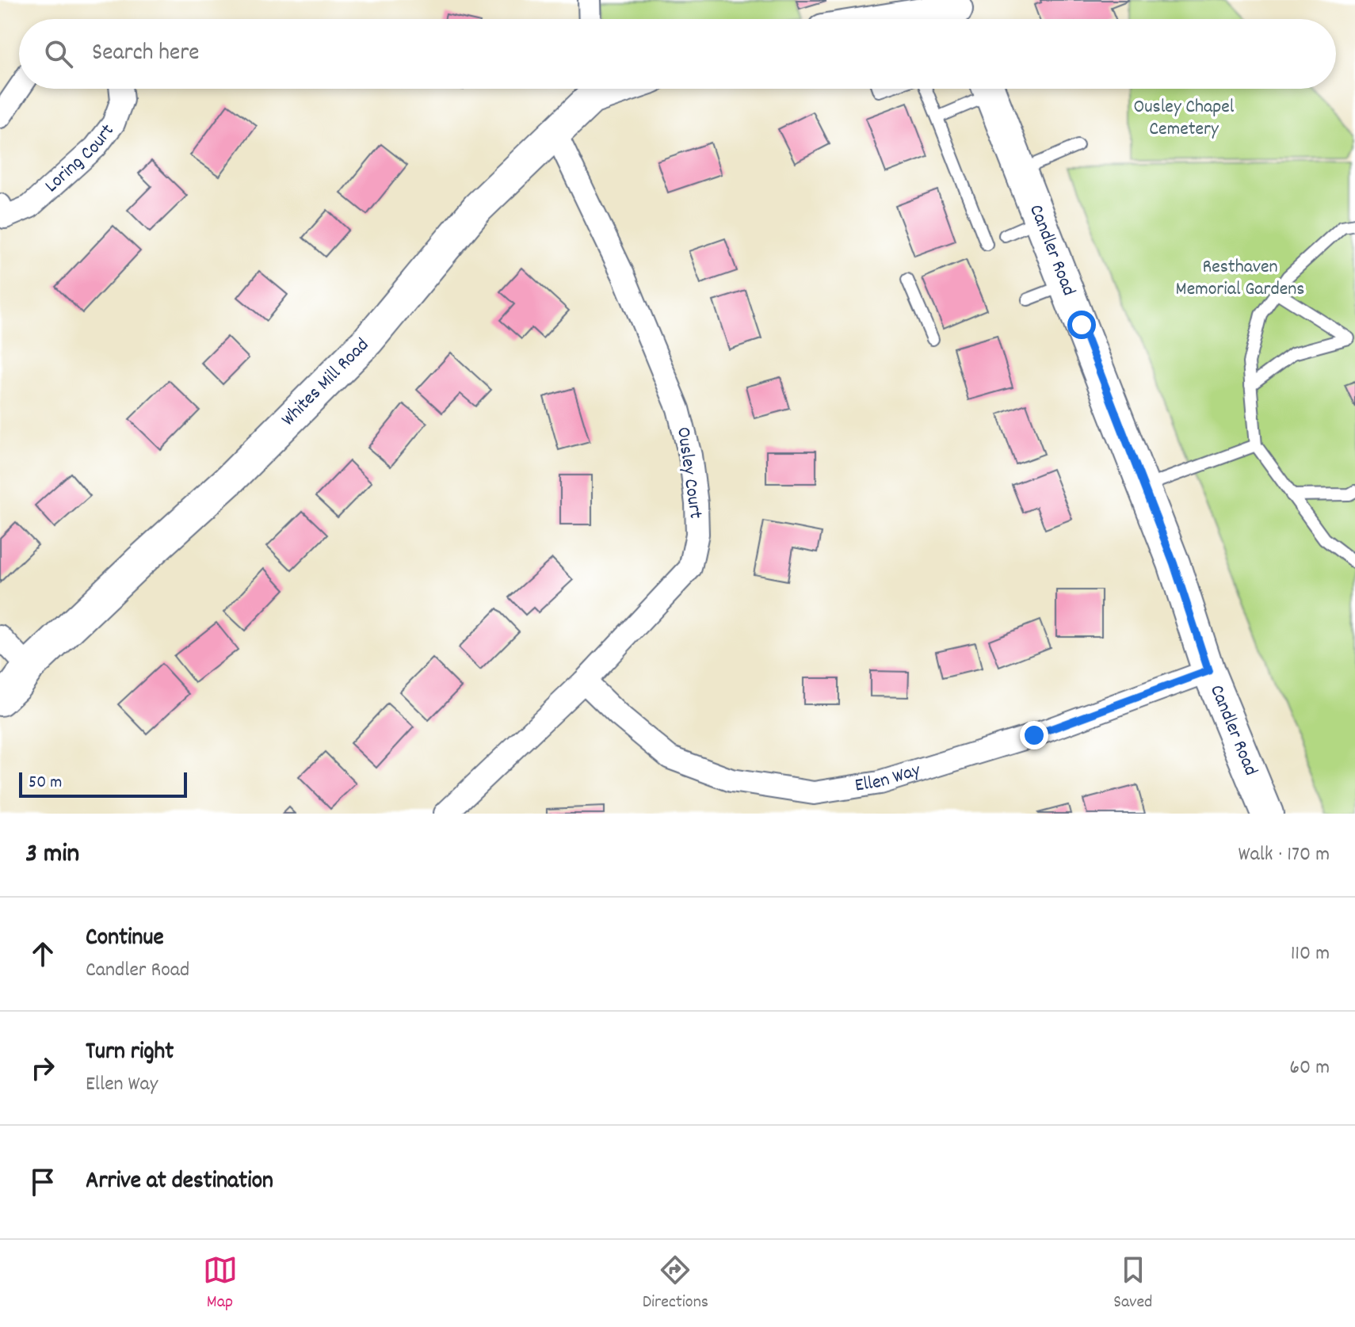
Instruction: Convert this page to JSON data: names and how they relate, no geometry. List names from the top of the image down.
{
  "streets": {
    "street": [
      "Loring Court",
      "Candler Road",
      "Whites Mill Road",
      "Ousley Court",
      "Ellen Way"
    ]
  },
  "crossings": [
    ["Candler Road", "Ellen Way"],
    ["Whites Mill Road", "Ousley Court"],
    ["Ousley Court", "Ellen Way"]
  ],
  "parks": ["Ousley Chapel Cemetery", "Resthaven Memorial Gardens"],
  "scale_bar": "50 m",
  "page": {
    "search": "Search here",
    "scale": "50 m",
    "heading": ["3 min", "Walk · 170 m"],
    "list": [
      ["Continue", "Candler Road", "110 m"],
      ["Turn right", "Ellen Way", "60 m"],
      "Arrive at destination"
    ],
    "nav": ["Map", "Directions", "Saved"]
  }
}
